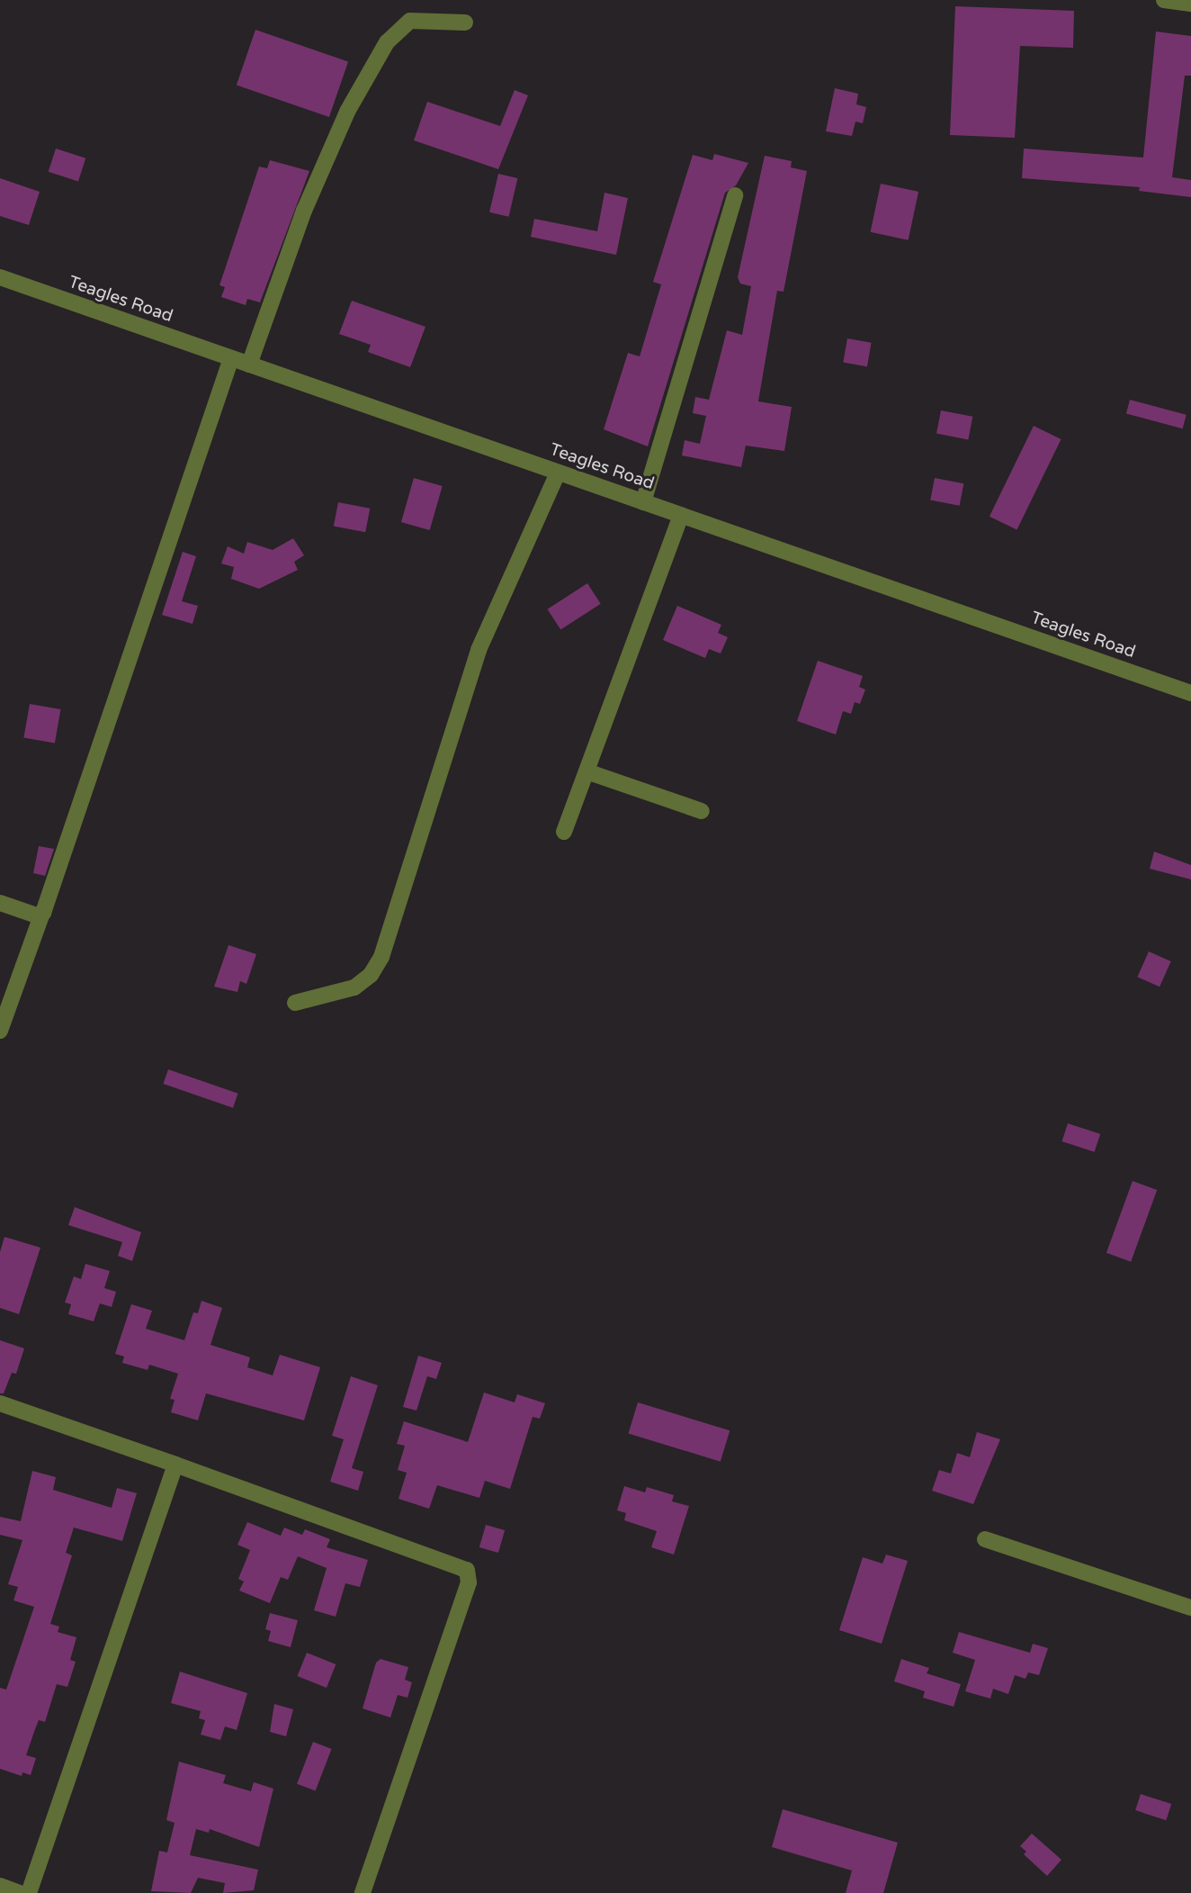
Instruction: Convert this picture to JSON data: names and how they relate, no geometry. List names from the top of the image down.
{
  "streets": {
    "street": ["Teagles Road"]
  }
}
